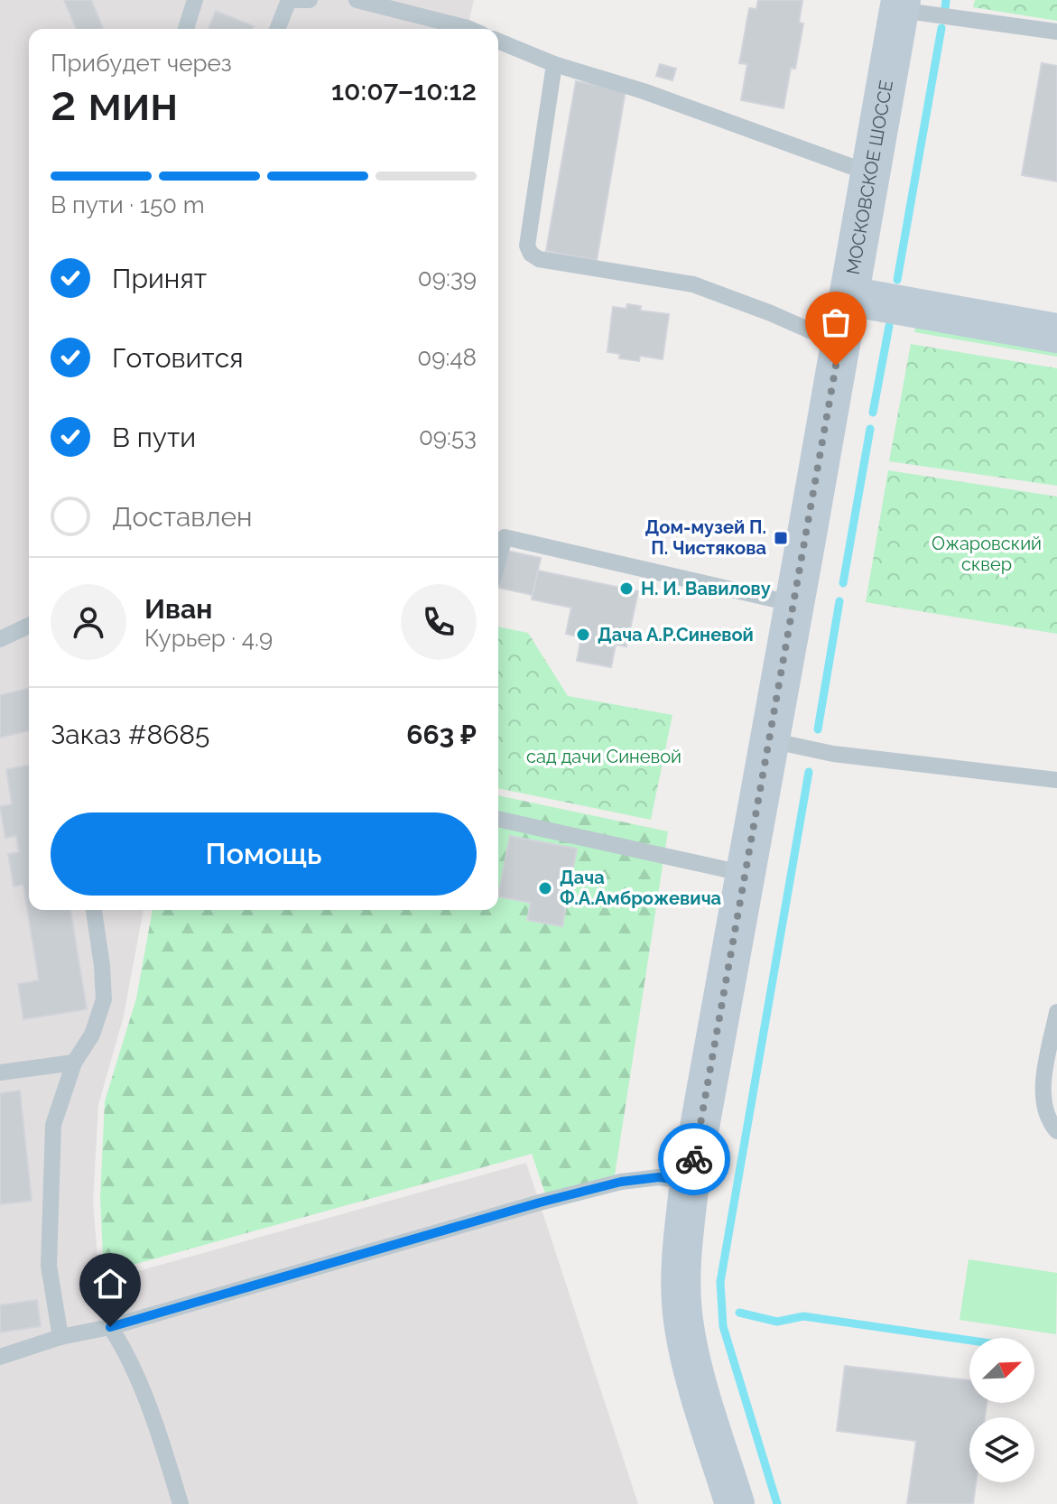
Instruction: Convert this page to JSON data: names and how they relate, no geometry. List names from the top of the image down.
{
  "streets": {
    "main road": ["МОСКОВСКОЕ ШОССЕ"]
  },
  "parks": ["Ожаровский сквер", "сад дачи Синевой"],
  "places": {
    "transit": ["Дом-музей П. П. Чистякова"],
    "other": ["Н. И. Вавилову", "Дача А.Р.Синевой", "Дача Ф.А.Амброжевича"]
  },
  "north": "top right",
  "page": {
    "heading": ["2 мин", "Прибудет через", "10:07–10:12"],
    "panel": [
      "Иван",
      "Курьер · 4.9",
      "Заказ #8685",
      "663 ₽"
    ],
    "bar": "В пути · 150 m",
    "list": [
      ["Принят", "09:39"],
      ["Готовится", "09:48"],
      ["В пути", "09:53"],
      "Доставлен"
    ],
    "buttons": "Помощь"
  }
}
